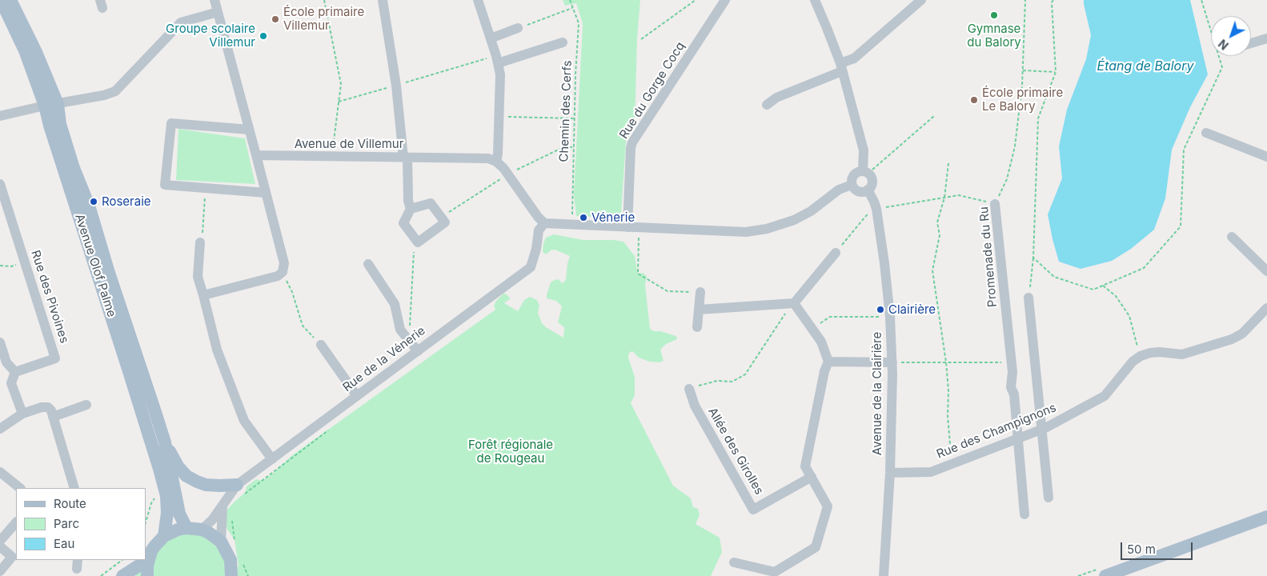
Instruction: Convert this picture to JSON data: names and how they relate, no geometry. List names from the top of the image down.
{
  "streets": {
    "main road": ["Avenue Olof Palme"],
    "street": [
      "Rue du Gorge Cocq",
      "Avenue de Villemur",
      "Promenade du Ru",
      "Rue des Pivoines",
      "Rue de la Vénerie",
      "Avenue de la Clairière",
      "Rue des Champignons",
      "Allée des Girolles"
    ],
    "path": ["Chemin des Cerfs"]
  },
  "crossings": [
    ["Promenade du Ru", "Rue des Champignons"],
    ["Avenue de la Clairière", "Rue des Champignons"]
  ],
  "water": ["Étang de Balory"],
  "parks": ["Forêt régionale de Rougeau"],
  "places": [
    "Gymnase du Balory",
    "École primaire Villemur",
    "Groupe scolaire Villemur",
    "École primaire Le Balory",
    "Roseraie",
    "Vénerie",
    "Clairière"
  ],
  "legend": ["Route", "Parc", "Eau"],
  "scale_bar": "50 m",
  "north": "bottom left"
}
